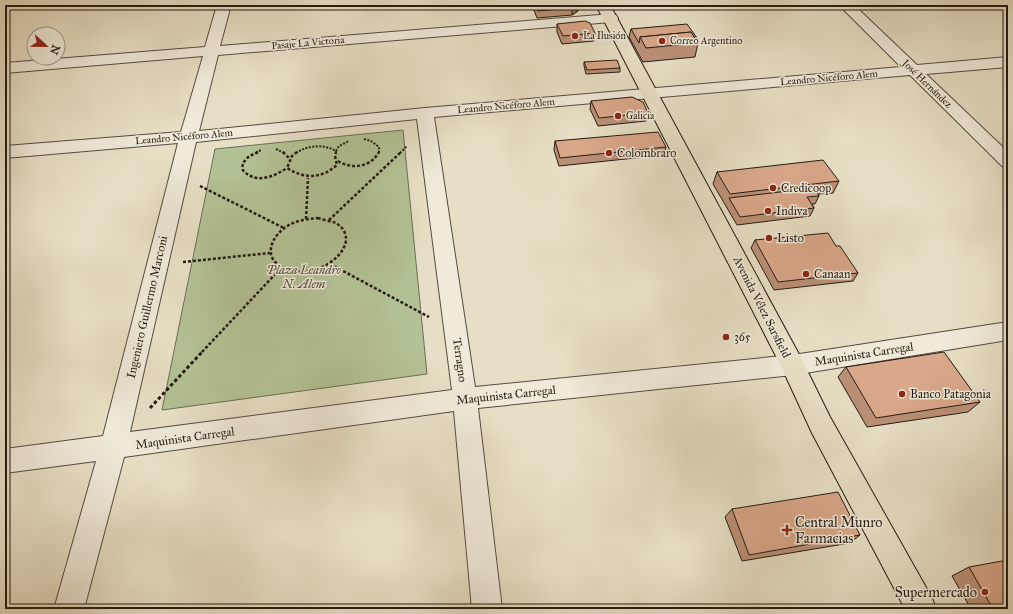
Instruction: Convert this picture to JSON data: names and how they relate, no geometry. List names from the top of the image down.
{
  "streets": {
    "main road": ["Avenida Vélez Sarsfield"],
    "street": [
      "Pasaje La Victoria",
      "Leandro Nicéforo Alem",
      "José Hernández",
      "Ingeniero Guillermo Marconi",
      "Maquinista Carregal",
      "Terragno"
    ]
  },
  "crossings": [
    ["Pasaje La Victoria", "Ingeniero Guillermo Marconi"],
    ["Pasaje La Victoria", "Avenida Vélez Sarsfield"],
    ["Leandro Nicéforo Alem", "José Hernández"],
    ["Leandro Nicéforo Alem", "Ingeniero Guillermo Marconi"],
    ["Leandro Nicéforo Alem", "Avenida Vélez Sarsfield"],
    ["Leandro Nicéforo Alem", "Terragno"],
    ["Ingeniero Guillermo Marconi", "Maquinista Carregal"],
    ["Avenida Vélez Sarsfield", "Maquinista Carregal"],
    ["Maquinista Carregal", "Terragno"]
  ],
  "parks": ["Plaza Leandro N. Alem"],
  "places": {
    "other": [
      "La Ilusión",
      "Correo Argentino",
      "Galicia",
      "Colombraro",
      "Credicoop",
      "Indiva",
      "Listo",
      "Canaan",
      "365",
      "Banco Patagonia",
      "Supermercado"
    ],
    "health": ["Central Munro Farmacias"]
  },
  "north": "right"
}
